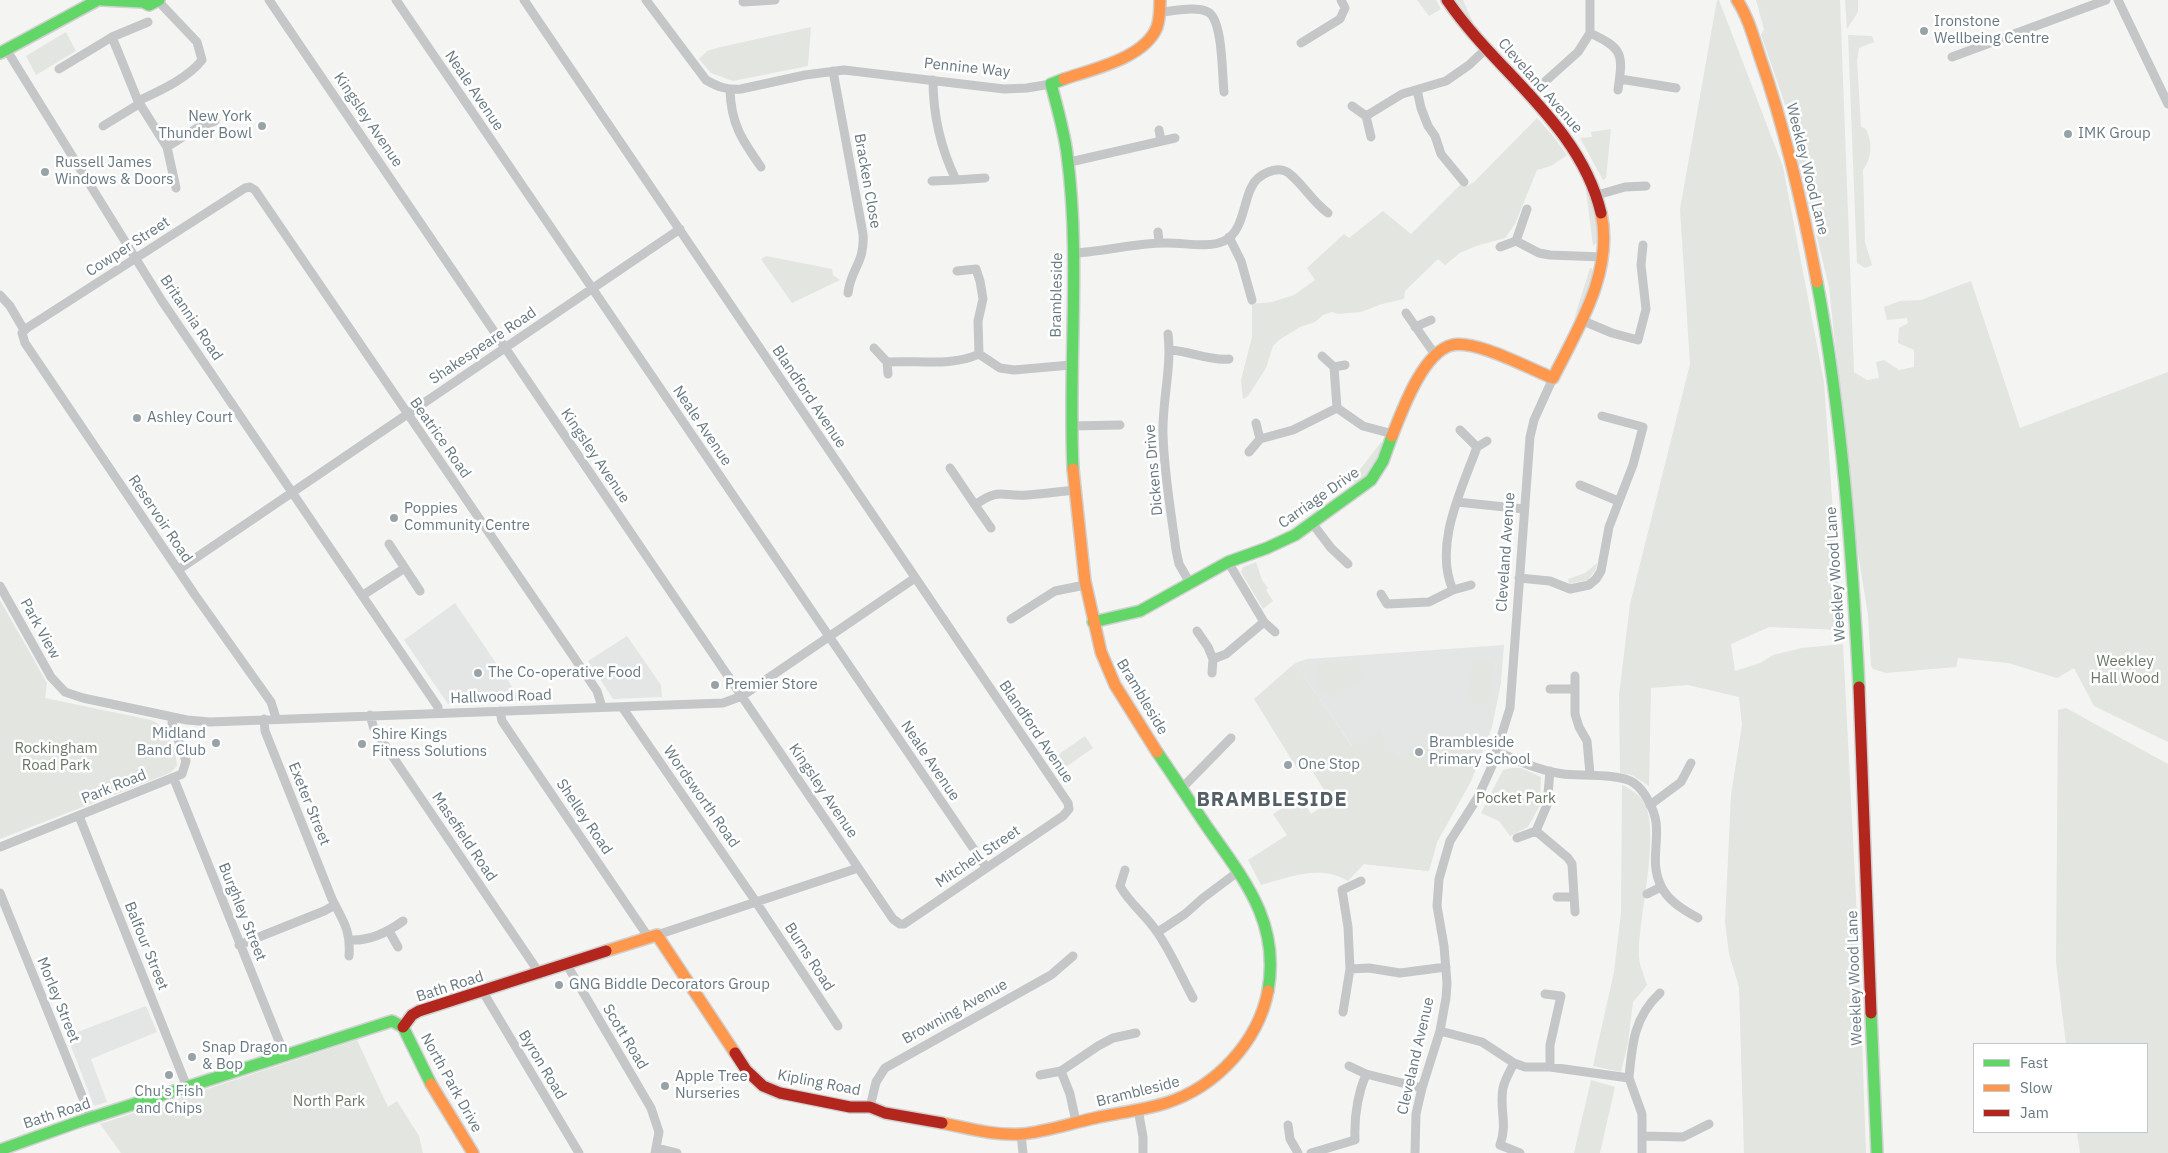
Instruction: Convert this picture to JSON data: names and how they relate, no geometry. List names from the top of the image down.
{
  "streets": {
    "street": [
      "Pennine Way",
      "Cleveland Avenue",
      "Neale Avenue",
      "Kingsley Avenue",
      "Weekley Wood Lane",
      "Bracken Close",
      "Cowper Street",
      "Brambleside",
      "Britannia Road",
      "Shakespeare Road",
      "Blandford Avenue",
      "Beatrice Road",
      "Dickens Drive",
      "Carriage Drive",
      "Reservoir Road",
      "Park View",
      "Hallwood Road",
      "Park Road",
      "Wordsworth Road",
      "Exeter Street",
      "Shelley Road",
      "Masefield Road",
      "Mitchell Street",
      "Burghley Street",
      "Balfour Street",
      "Burns Road",
      "Bath Road",
      "Morley Street",
      "Browning Avenue",
      "Scott Road",
      "Byron Road",
      "North Park Drive",
      "Kipling Road"
    ]
  },
  "crossings": [
    ["Pennine Way", "Bracken Close"],
    ["Pennine Way", "Brambleside"],
    ["Cleveland Avenue", "Carriage Drive"],
    ["Neale Avenue", "Shakespeare Road"],
    ["Neale Avenue", "Hallwood Road"],
    ["Neale Avenue", "Mitchell Street"],
    ["Kingsley Avenue", "Shakespeare Road"],
    ["Kingsley Avenue", "Hallwood Road"],
    ["Kingsley Avenue", "Mitchell Street"],
    ["Kingsley Avenue", "Bath Road"],
    ["Cowper Street", "Britannia Road"],
    ["Cowper Street", "Beatrice Road"],
    ["Cowper Street", "Reservoir Road"],
    ["Brambleside", "Carriage Drive"],
    ["Brambleside", "Kipling Road"],
    ["Britannia Road", "Shakespeare Road"],
    ["Britannia Road", "Hallwood Road"],
    ["Shakespeare Road", "Blandford Avenue"],
    ["Shakespeare Road", "Beatrice Road"],
    ["Shakespeare Road", "Reservoir Road"],
    ["Blandford Avenue", "Hallwood Road"],
    ["Blandford Avenue", "Mitchell Street"],
    ["Beatrice Road", "Hallwood Road"],
    ["Dickens Drive", "Carriage Drive"],
    ["Reservoir Road", "Hallwood Road"],
    ["Park View", "Hallwood Road"],
    ["Hallwood Road", "Wordsworth Road"],
    ["Hallwood Road", "Exeter Street"],
    ["Hallwood Road", "Shelley Road"],
    ["Hallwood Road", "Masefield Road"],
    ["Park Road", "Burghley Street"],
    ["Park Road", "Balfour Street"],
    ["Wordsworth Road", "Burns Road"],
    ["Wordsworth Road", "Bath Road"],
    ["Shelley Road", "Bath Road"],
    ["Shelley Road", "Kipling Road"],
    ["Masefield Road", "Bath Road"],
    ["Burghley Street", "Bath Road"],
    ["Balfour Street", "Bath Road"],
    ["Burns Road", "Bath Road"],
    ["Bath Road", "Morley Street"],
    ["Bath Road", "Scott Road"],
    ["Bath Road", "Byron Road"],
    ["Bath Road", "North Park Drive"],
    ["Bath Road", "Kipling Road"],
    ["Browning Avenue", "Kipling Road"]
  ],
  "districts": ["BRAMBLESIDE"],
  "parks": [
    "Weekley Hall Wood",
    "Rockingham Road Park",
    "Pocket Park",
    "North Park"
  ],
  "places": [
    "Ironstone Wellbeing Centre",
    "New York Thunder Bowl",
    "IMK Group",
    "Russell James Windows & Doors",
    "Ashley Court",
    "Poppies Community Centre",
    "The Co-operative Food",
    "Premier Store",
    "Midland Band Club",
    "Shire Kings Fitness Solutions",
    "Brambleside Primary School",
    "One Stop",
    "GNG Biddle Decorators Group",
    "Snap Dragon & Bop",
    "Chu's Fish and Chips",
    "Apple Tree Nurseries"
  ],
  "legend": ["Fast", "Slow", "Jam"]
}
